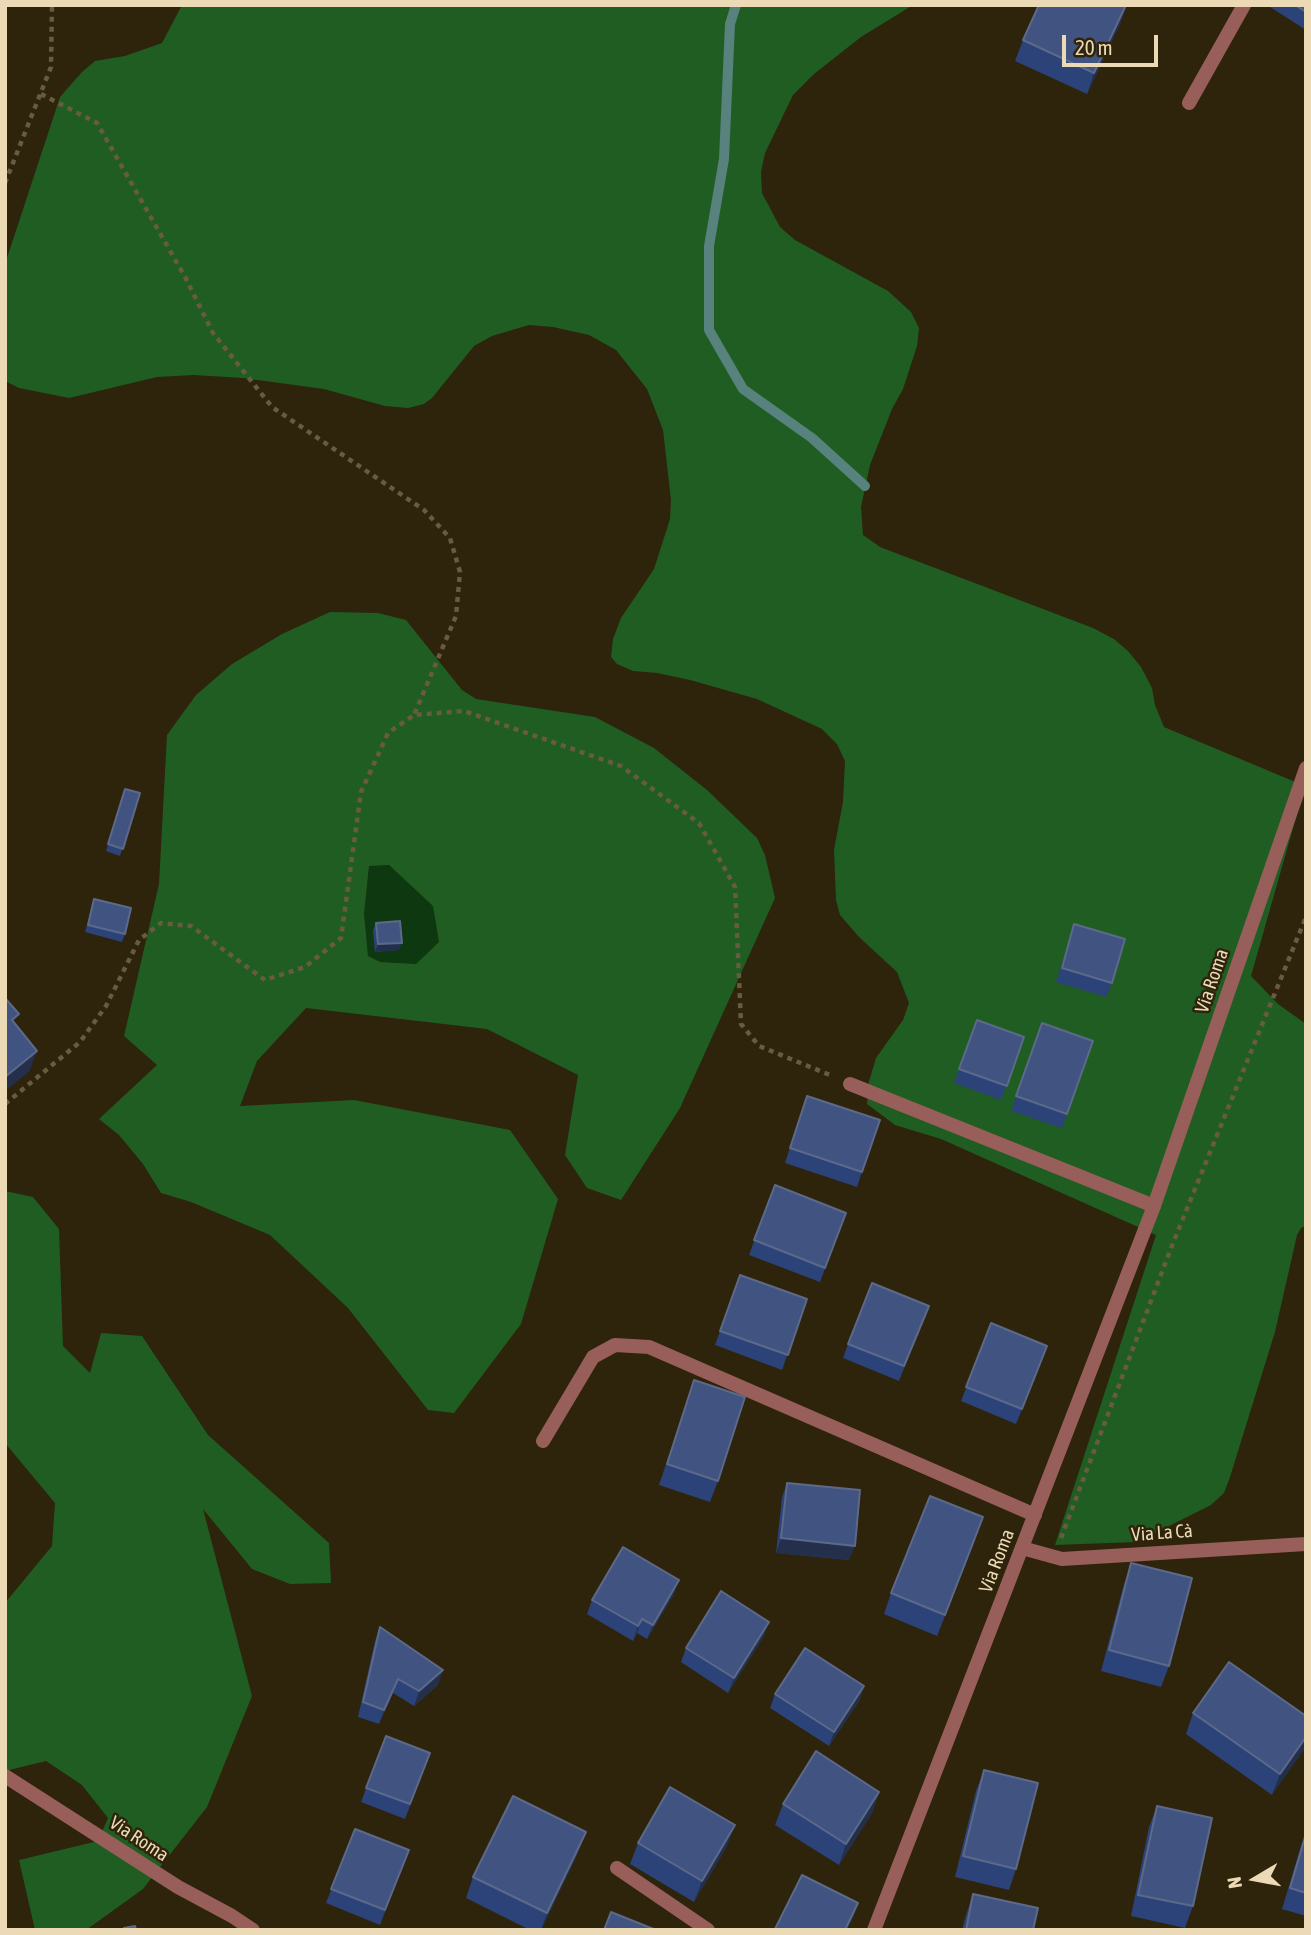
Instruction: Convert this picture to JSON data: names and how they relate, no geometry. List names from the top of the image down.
{
  "streets": {
    "street": ["Via Roma", "Via La Cà"]
  },
  "crossings": [
    ["Via Roma", "Via La Cà"]
  ],
  "scale_bar": "20 m",
  "north": "left"
}
